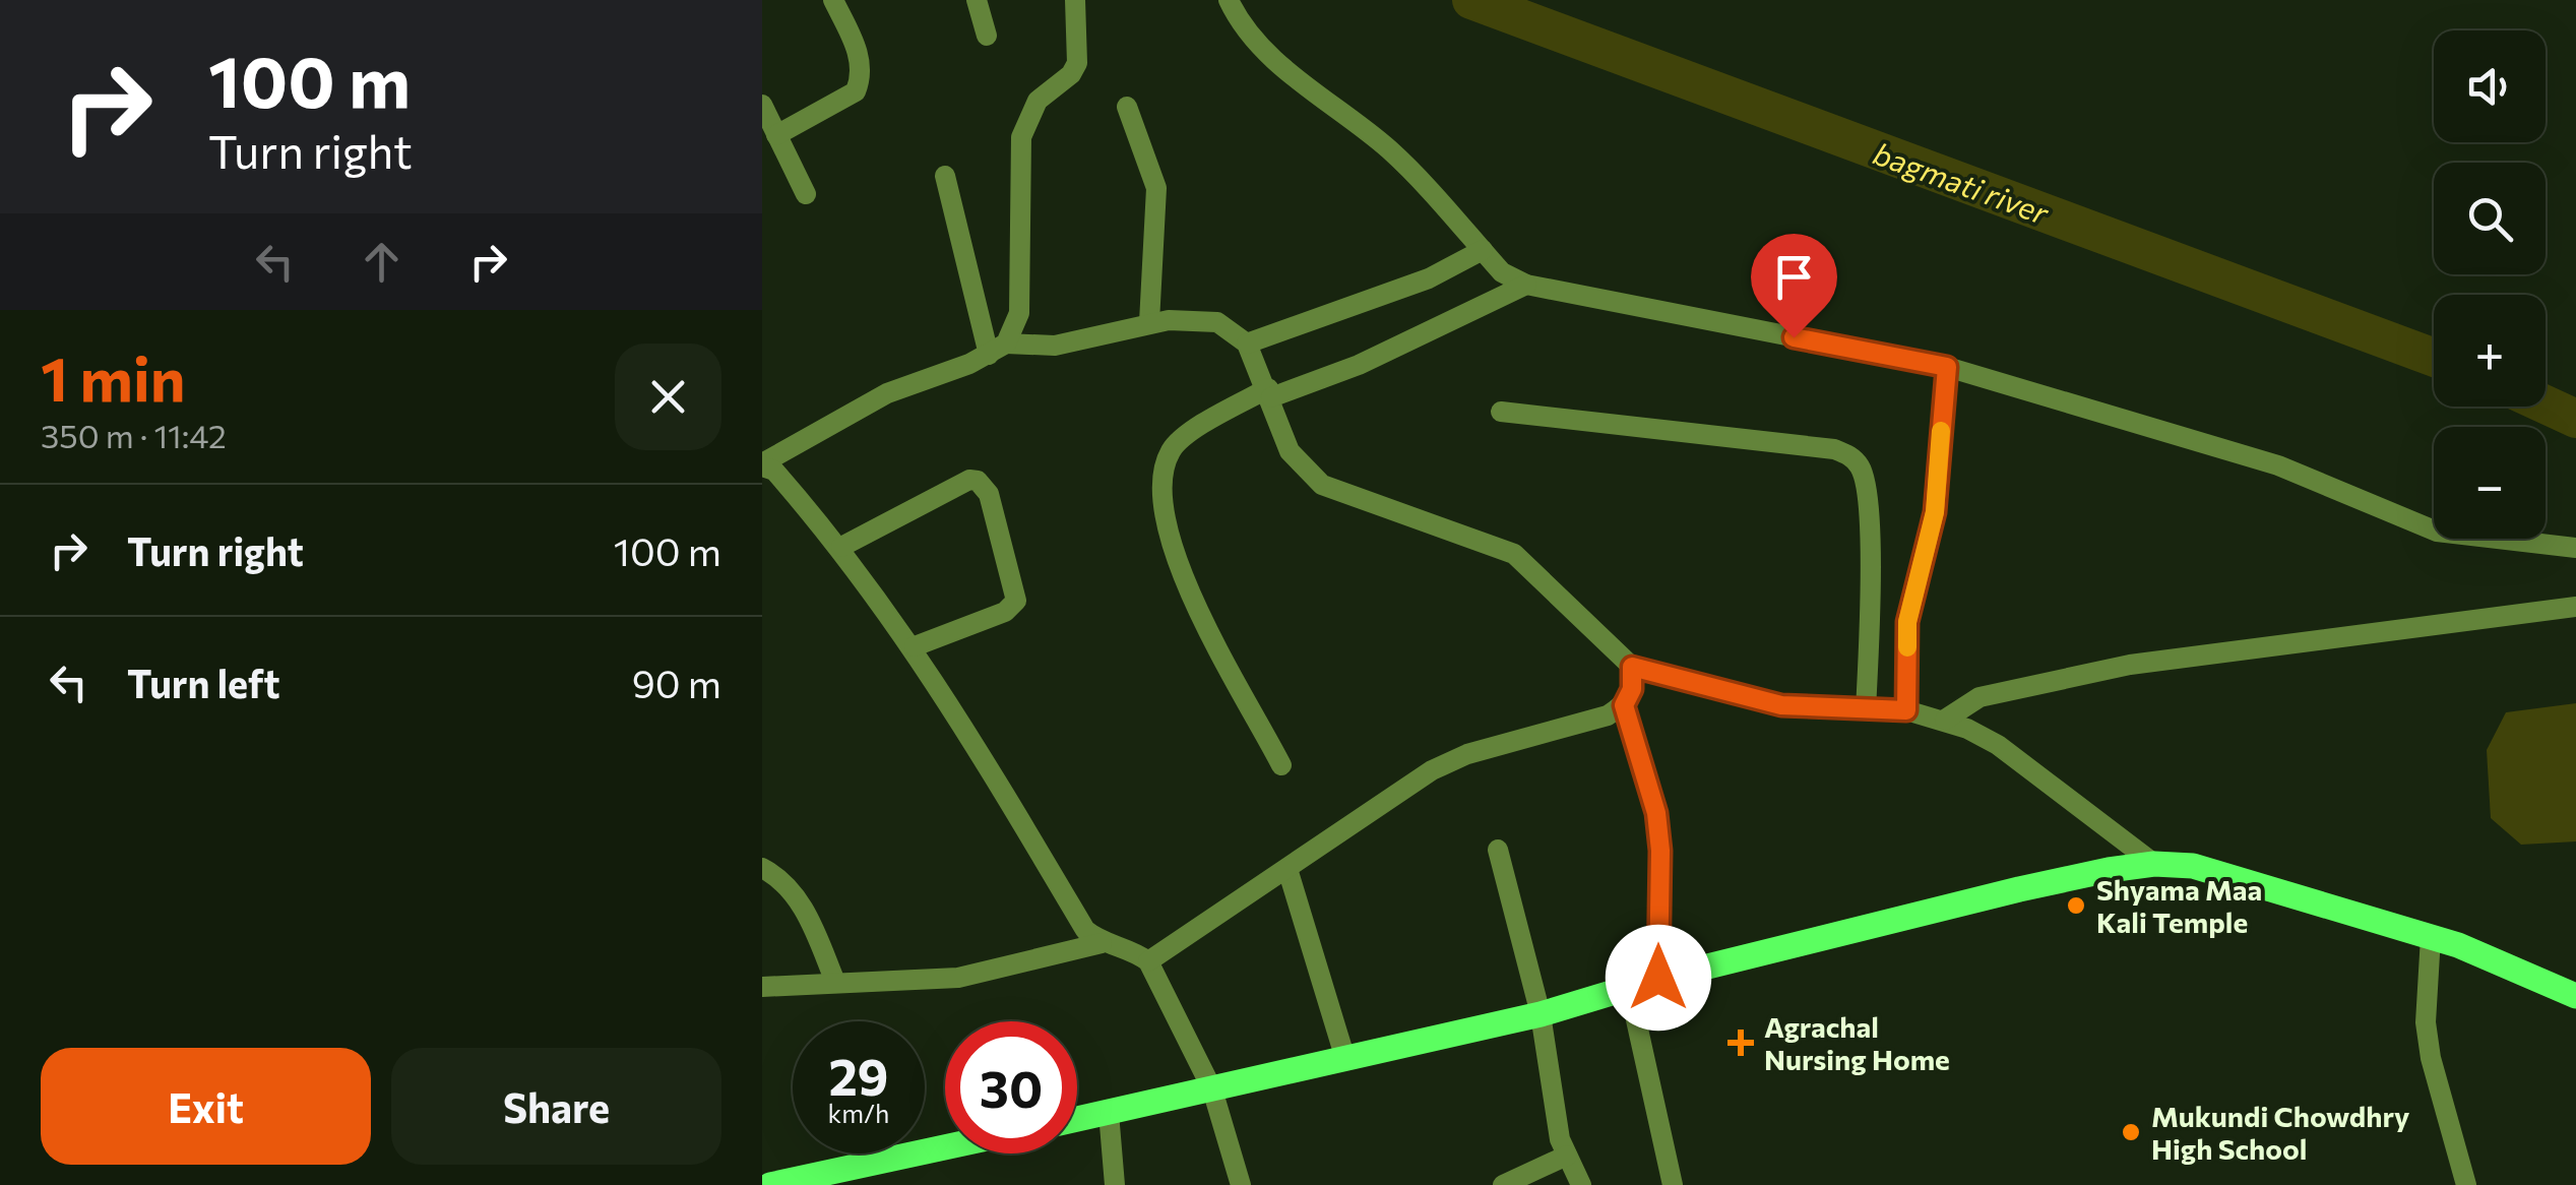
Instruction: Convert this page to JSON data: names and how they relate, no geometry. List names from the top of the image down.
{
  "water": ["bagmati river"],
  "places": {
    "other": ["Shyama Maa Kali Temple", "Mukundi Chowdhry High School"],
    "health": ["Agrachal Nursing Home"]
  },
  "page": {
    "turn": ["100 m", "Turn right"],
    "map_buttons": ["+", "−"],
    "heading": ["1 min", "350 m · 11:42"],
    "list": [
      {
        "name": "Turn right",
        "value": "100 m"
      },
      {
        "name": "Turn left",
        "value": "90 m"
      }
    ],
    "speed": "29 km/h",
    "limit": "30",
    "buttons": ["Exit", "Share"]
  }
}
